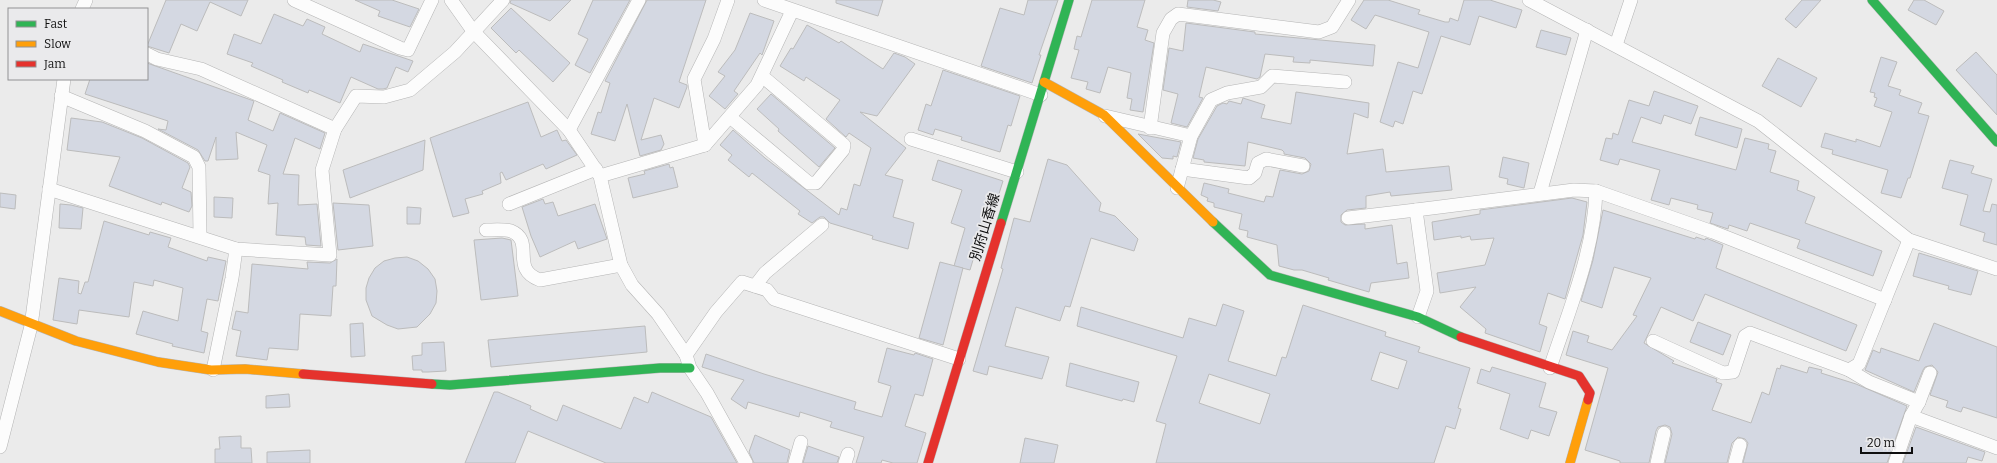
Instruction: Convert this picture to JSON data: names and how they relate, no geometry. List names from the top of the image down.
{
  "streets": {
    "street": ["別府山香線"]
  },
  "legend": ["Fast", "Slow", "Jam"],
  "scale_bar": "20 m"
}
